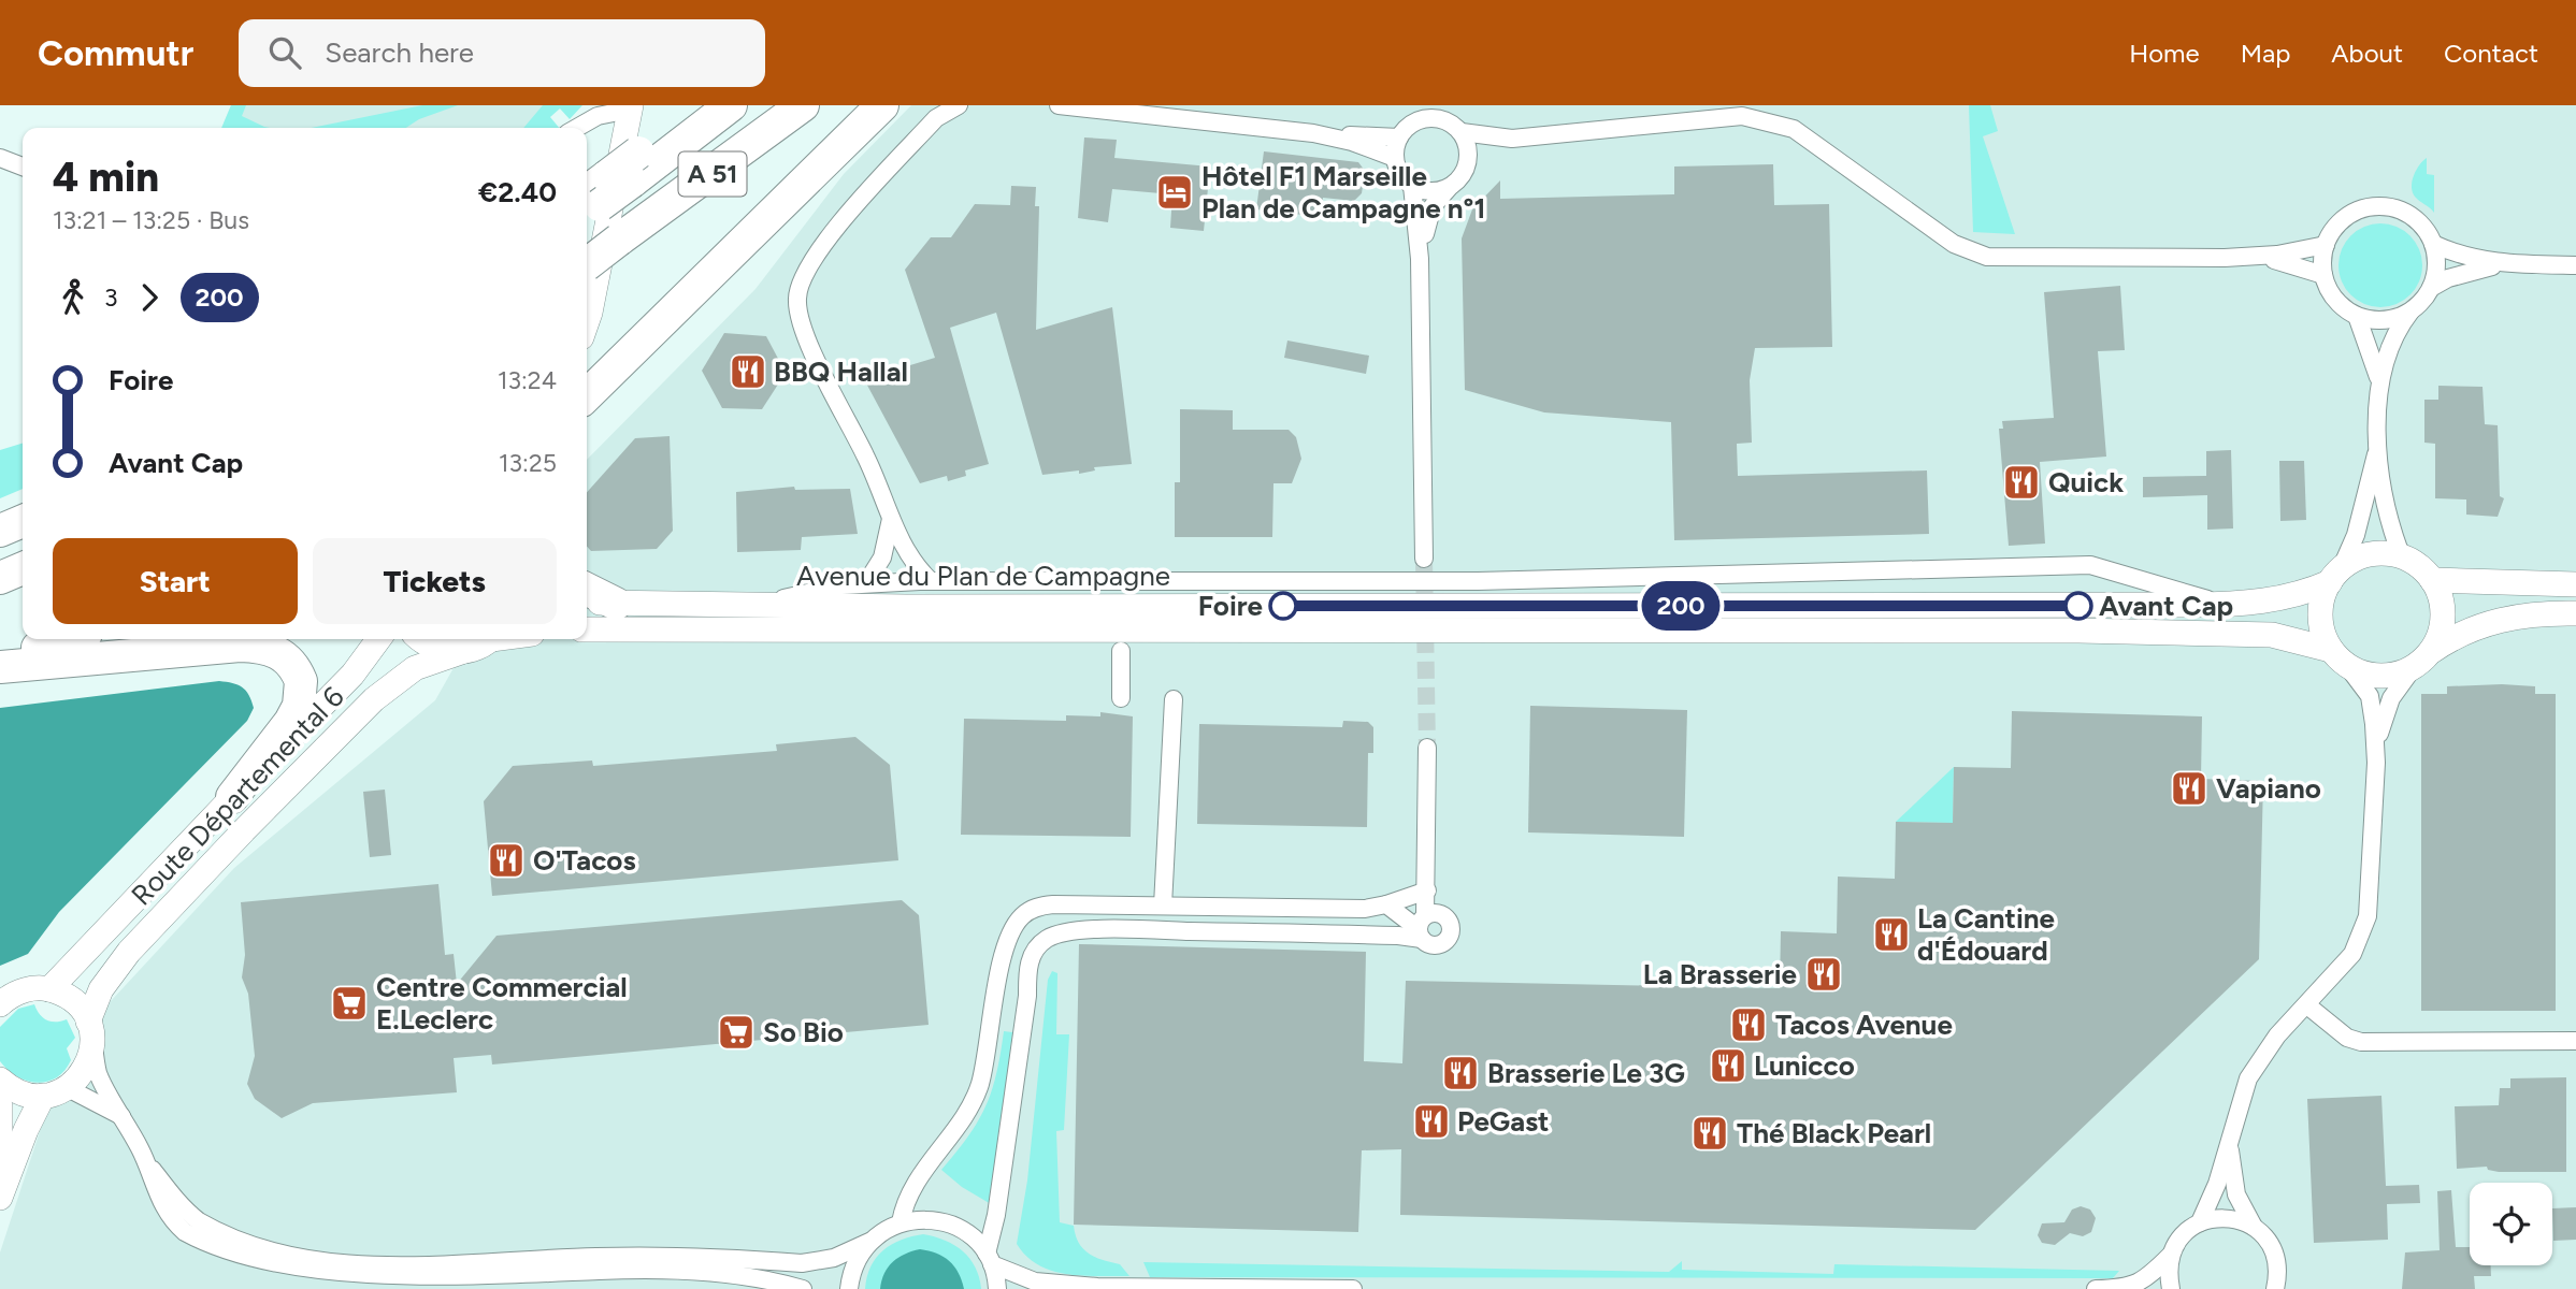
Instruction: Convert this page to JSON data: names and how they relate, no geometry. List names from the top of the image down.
{
  "streets": {
    "highway": ["A 51"],
    "main road": ["Avenue du Plan de Campagne", "Route Départemental 6"]
  },
  "places": {
    "hotel": ["Hôtel F1 Marseille Plan de Campagne n°1"],
    "restaurant": [
      "BBQ Hallal",
      "Quick",
      "Vapiano",
      "O'Tacos",
      "La Cantine d'Édouard",
      "La Brasserie",
      "Tacos Avenue",
      "Lunicco",
      "Brasserie Le 3G",
      "PeGast",
      "Thé Black Pearl"
    ],
    "other": ["Foire", "Avant Cap"],
    "supermarket": ["Centre Commercial E.Leclerc", "So Bio"]
  },
  "lines": ["bus line 200"],
  "page": {
    "header": "Commutr",
    "search": "Search here",
    "nav": [
      "Home",
      "Map",
      "About",
      "Contact"
    ],
    "on_map": "200",
    "heading": ["4 min", "13:21 – 13:25 · Bus", "€2.40"],
    "legs": ["3", "200"],
    "list": [
      {
        "name": "Foire",
        "value": "13:24"
      },
      {
        "name": "Avant Cap",
        "value": "13:25"
      }
    ],
    "buttons": ["Start", "Tickets"]
  }
}
